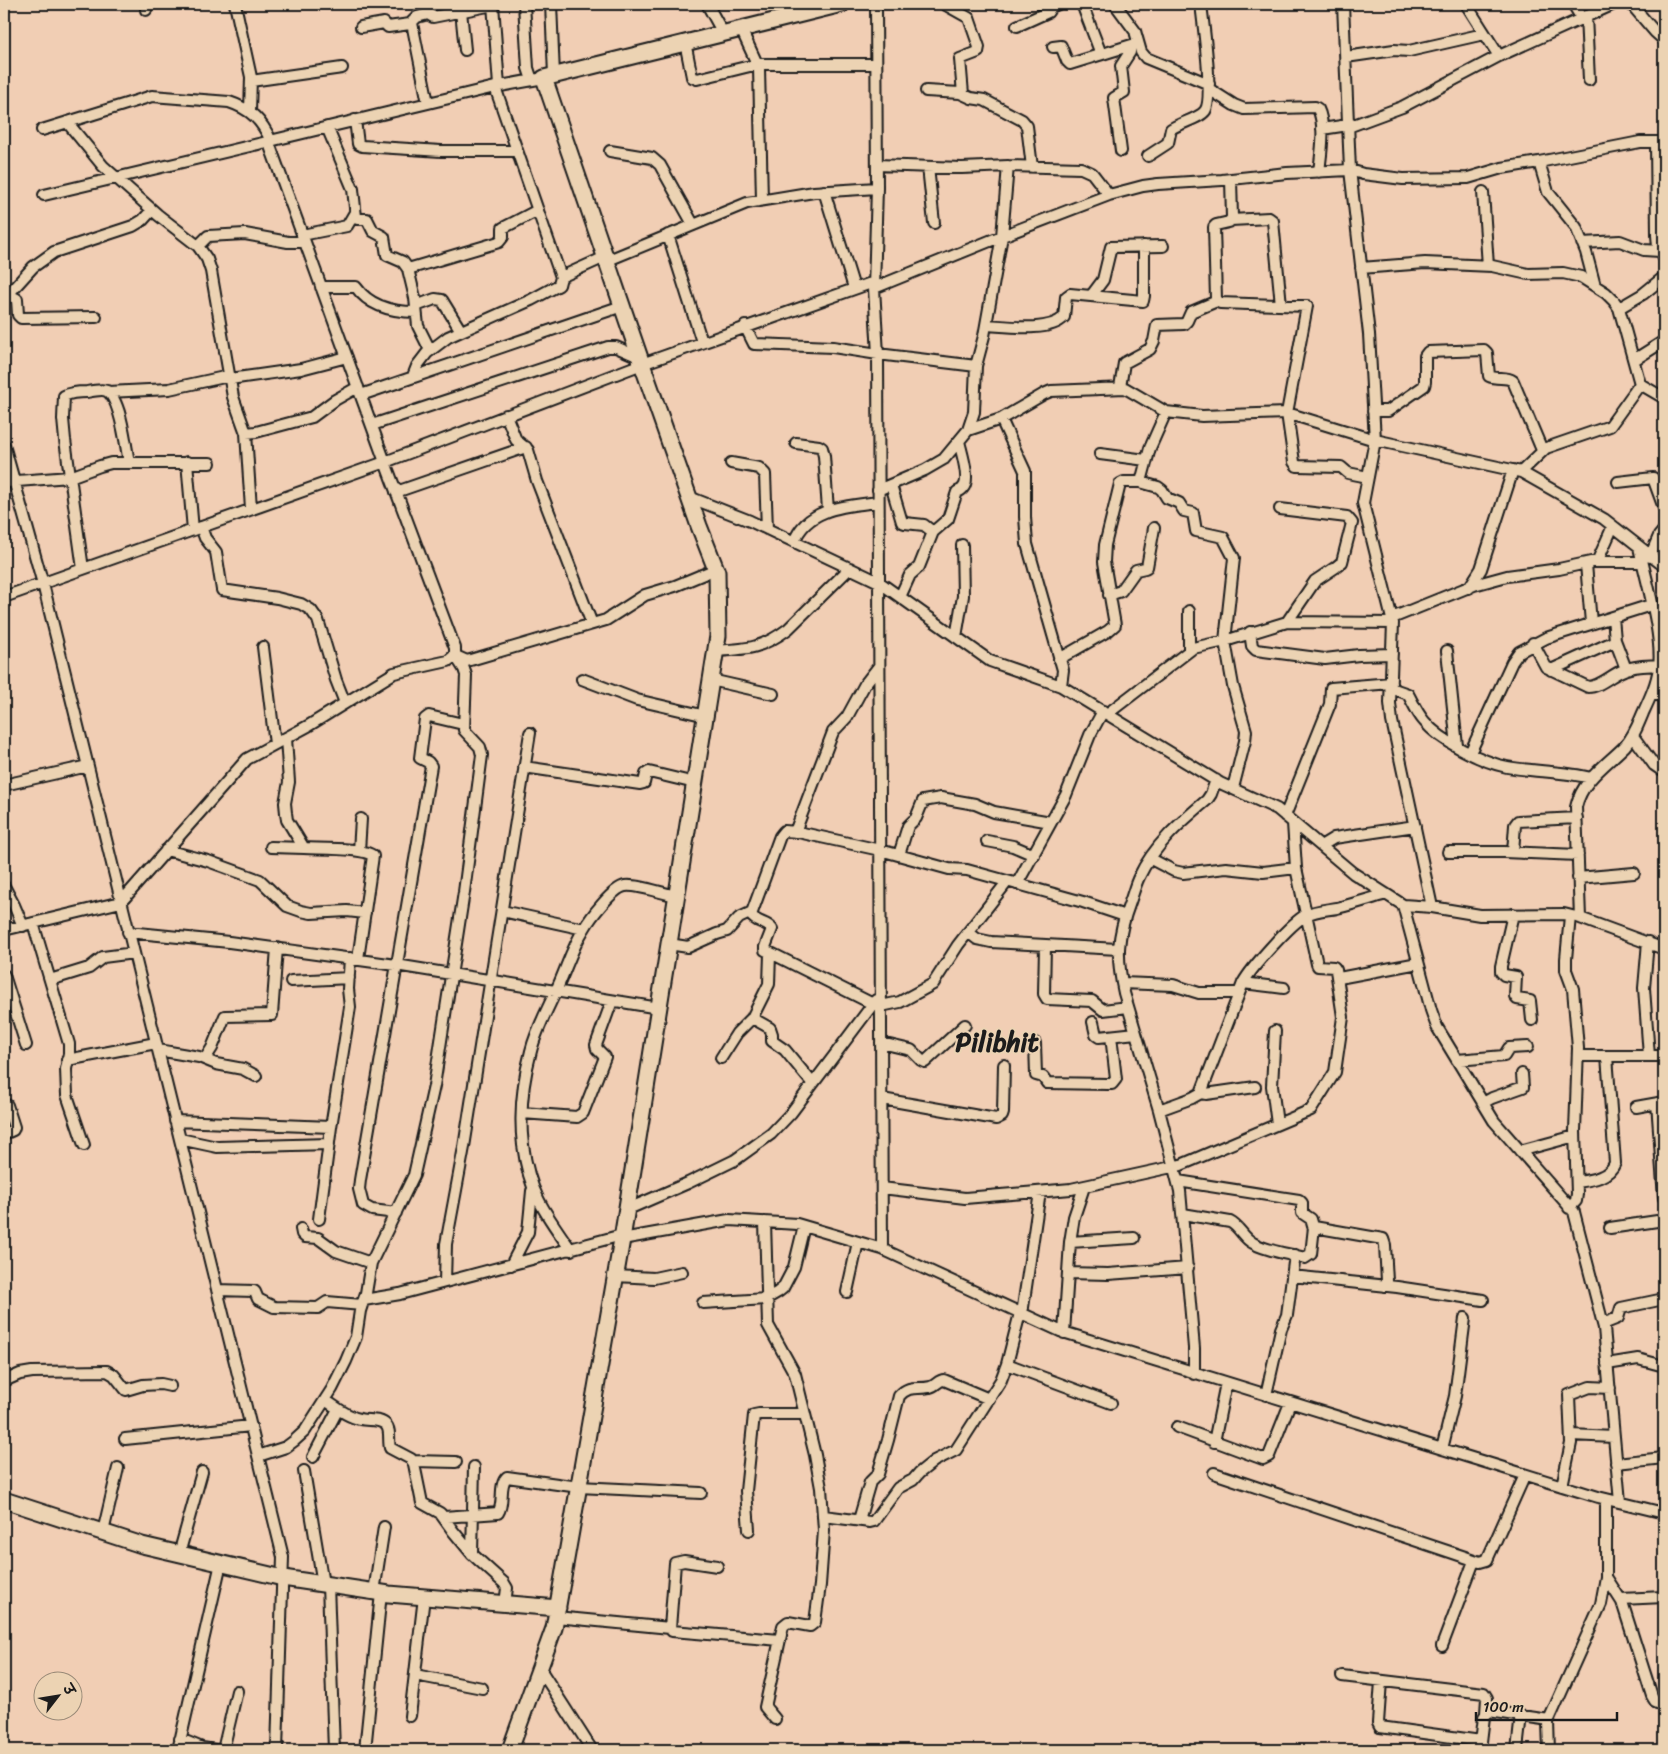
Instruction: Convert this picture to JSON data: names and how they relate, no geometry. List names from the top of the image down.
{
  "districts": ["Pilibhit"],
  "scale_bar": "100 m",
  "north": "top right"
}
